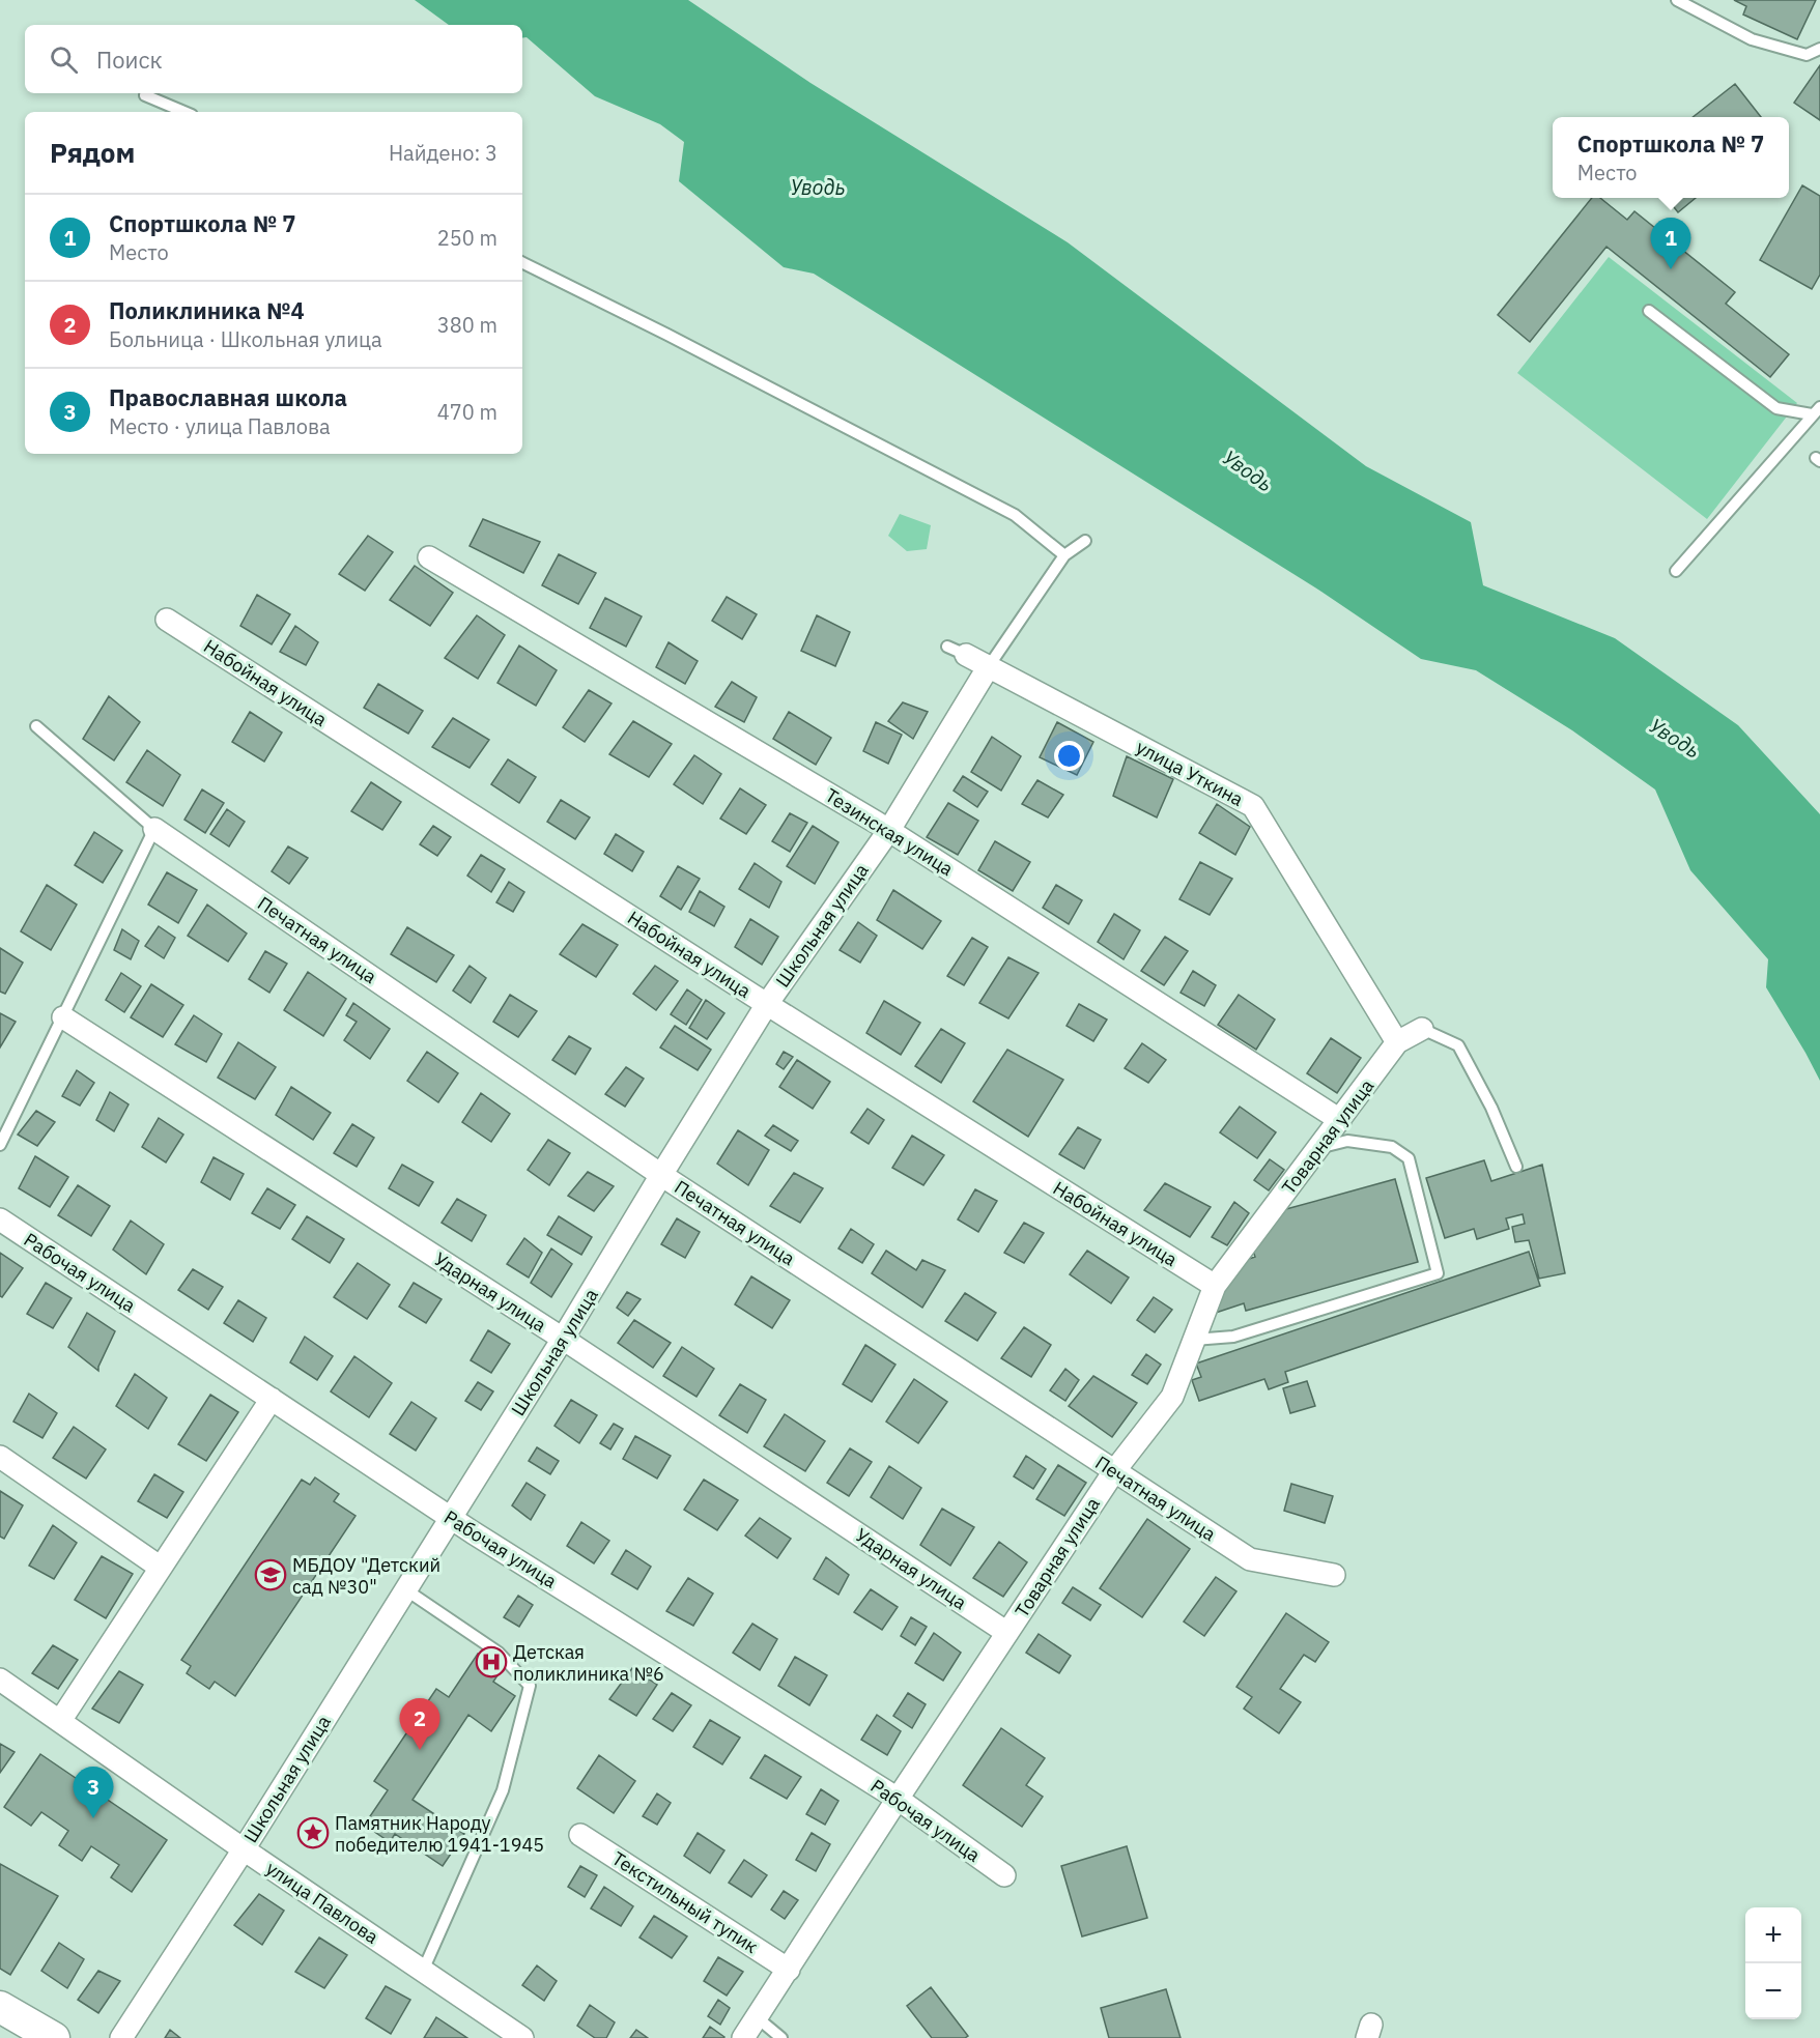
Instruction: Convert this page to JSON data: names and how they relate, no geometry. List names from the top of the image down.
{
  "streets": {
    "street": [
      "Набойная улица",
      "улица Уткина",
      "Тезинская улица",
      "Школьная улица",
      "Печатная улица",
      "Товарная улица",
      "Рабочая улица",
      "Ударная улица",
      "улица Павлова",
      "Текстильный тупик"
    ]
  },
  "crossings": [
    ["Набойная улица", "Школьная улица"],
    ["Набойная улица", "Товарная улица"],
    ["улица Уткина", "Школьная улица"],
    ["улица Уткина", "Товарная улица"],
    ["Тезинская улица", "Школьная улица"],
    ["Тезинская улица", "Товарная улица"],
    ["Школьная улица", "Печатная улица"],
    ["Школьная улица", "Рабочая улица"],
    ["Школьная улица", "Ударная улица"],
    ["Школьная улица", "улица Павлова"],
    ["Печатная улица", "Товарная улица"],
    ["Товарная улица", "Рабочая улица"],
    ["Товарная улица", "Ударная улица"],
    ["Товарная улица", "Текстильный тупик"]
  ],
  "water": ["Уводь"],
  "places": {
    "school or university": ["МБДОУ \"Детский сад №30\""],
    "hospital": ["Детская поликлиника №6"],
    "place": ["Памятник Народу победителю 1941-1945"]
  },
  "page": {
    "search": "Поиск",
    "heading": ["Рядом", "Найдено: 3"],
    "popup": ["Спортшкола № 7", "Место"],
    "list": [
      {
        "mark": "1",
        "name": "Спортшкола № 7",
        "note": "Место",
        "value": "250 m"
      },
      {
        "mark": "2",
        "name": "Поликлиника №4",
        "note": "Больница · Школьная улица",
        "value": "380 m"
      },
      {
        "mark": "3",
        "name": "Православная школа",
        "note": "Место · улица Павлова",
        "value": "470 m"
      }
    ],
    "pins": ["1", "2", "3"],
    "map_buttons": ["+", "−"]
  }
}
